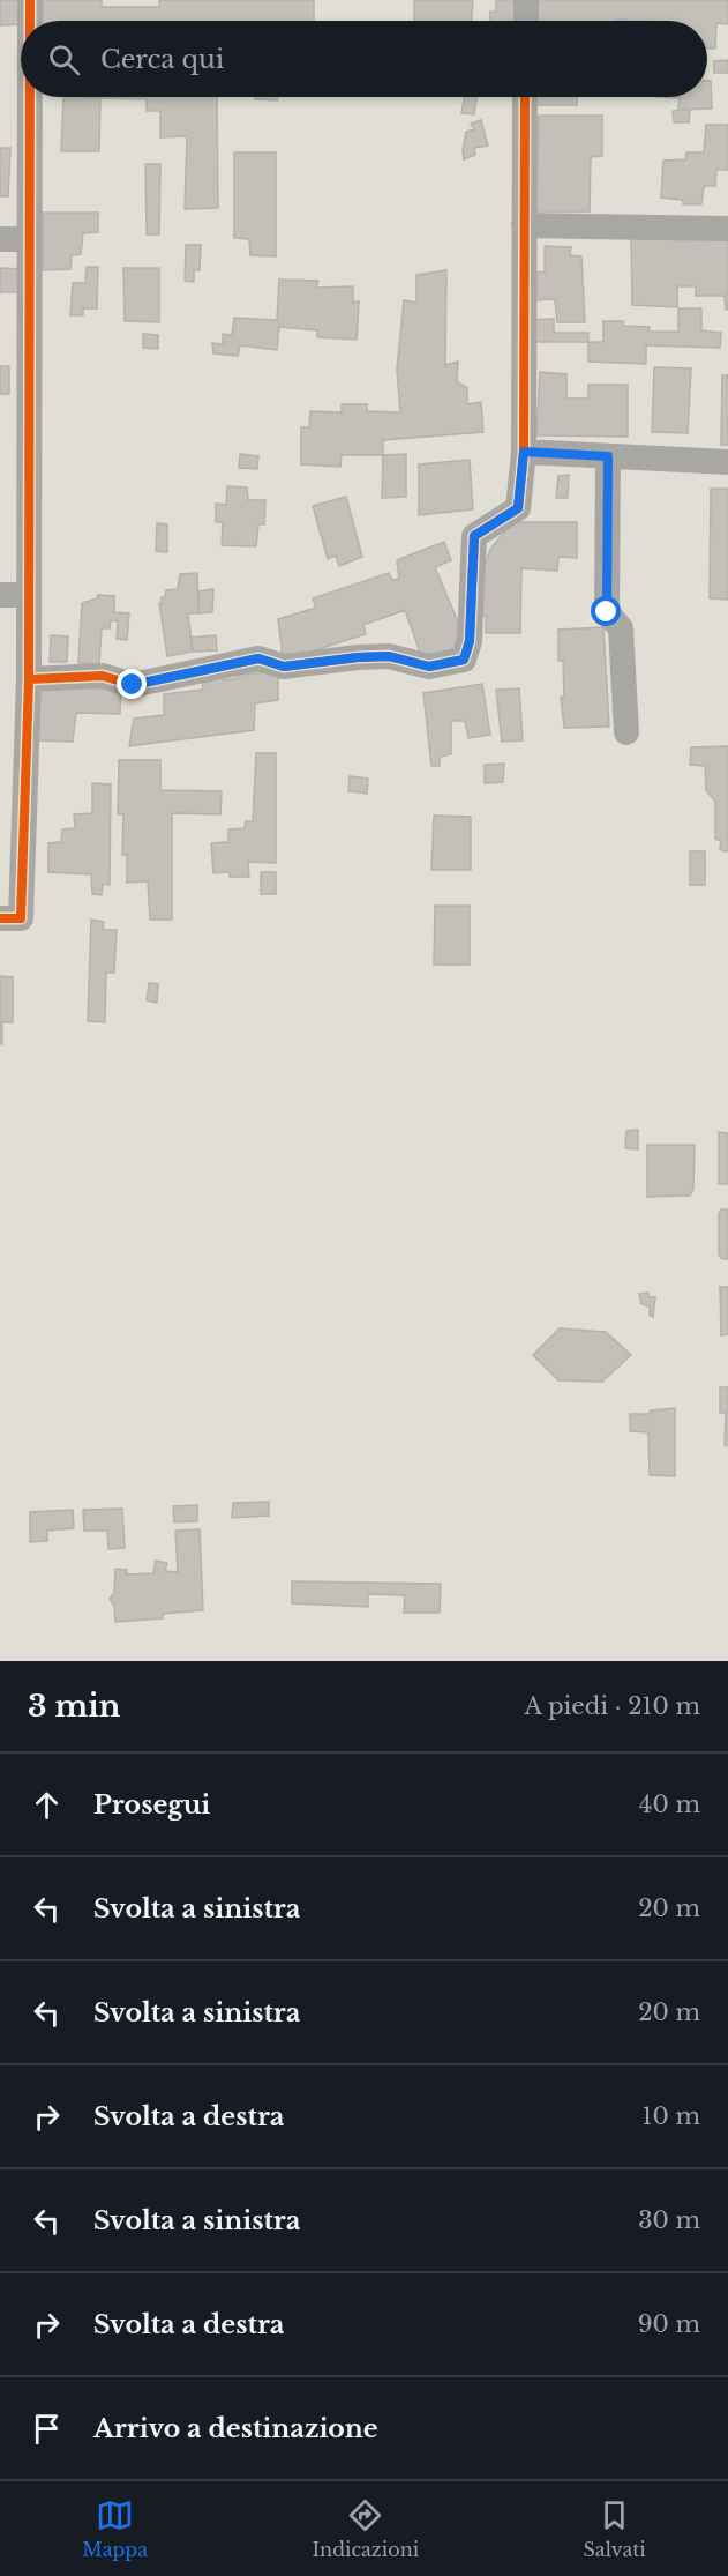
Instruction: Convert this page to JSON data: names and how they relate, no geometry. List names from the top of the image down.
{
  "page": {
    "search": "Cerca qui",
    "heading": ["3 min", "A piedi · 210 m"],
    "list": [
      ["Prosegui", "40 m"],
      ["Svolta a sinistra", "20 m"],
      ["Svolta a sinistra", "20 m"],
      ["Svolta a destra", "10 m"],
      ["Svolta a sinistra", "30 m"],
      ["Svolta a destra", "90 m"],
      "Arrivo a destinazione"
    ],
    "nav": ["Mappa", "Indicazioni", "Salvati"]
  }
}
